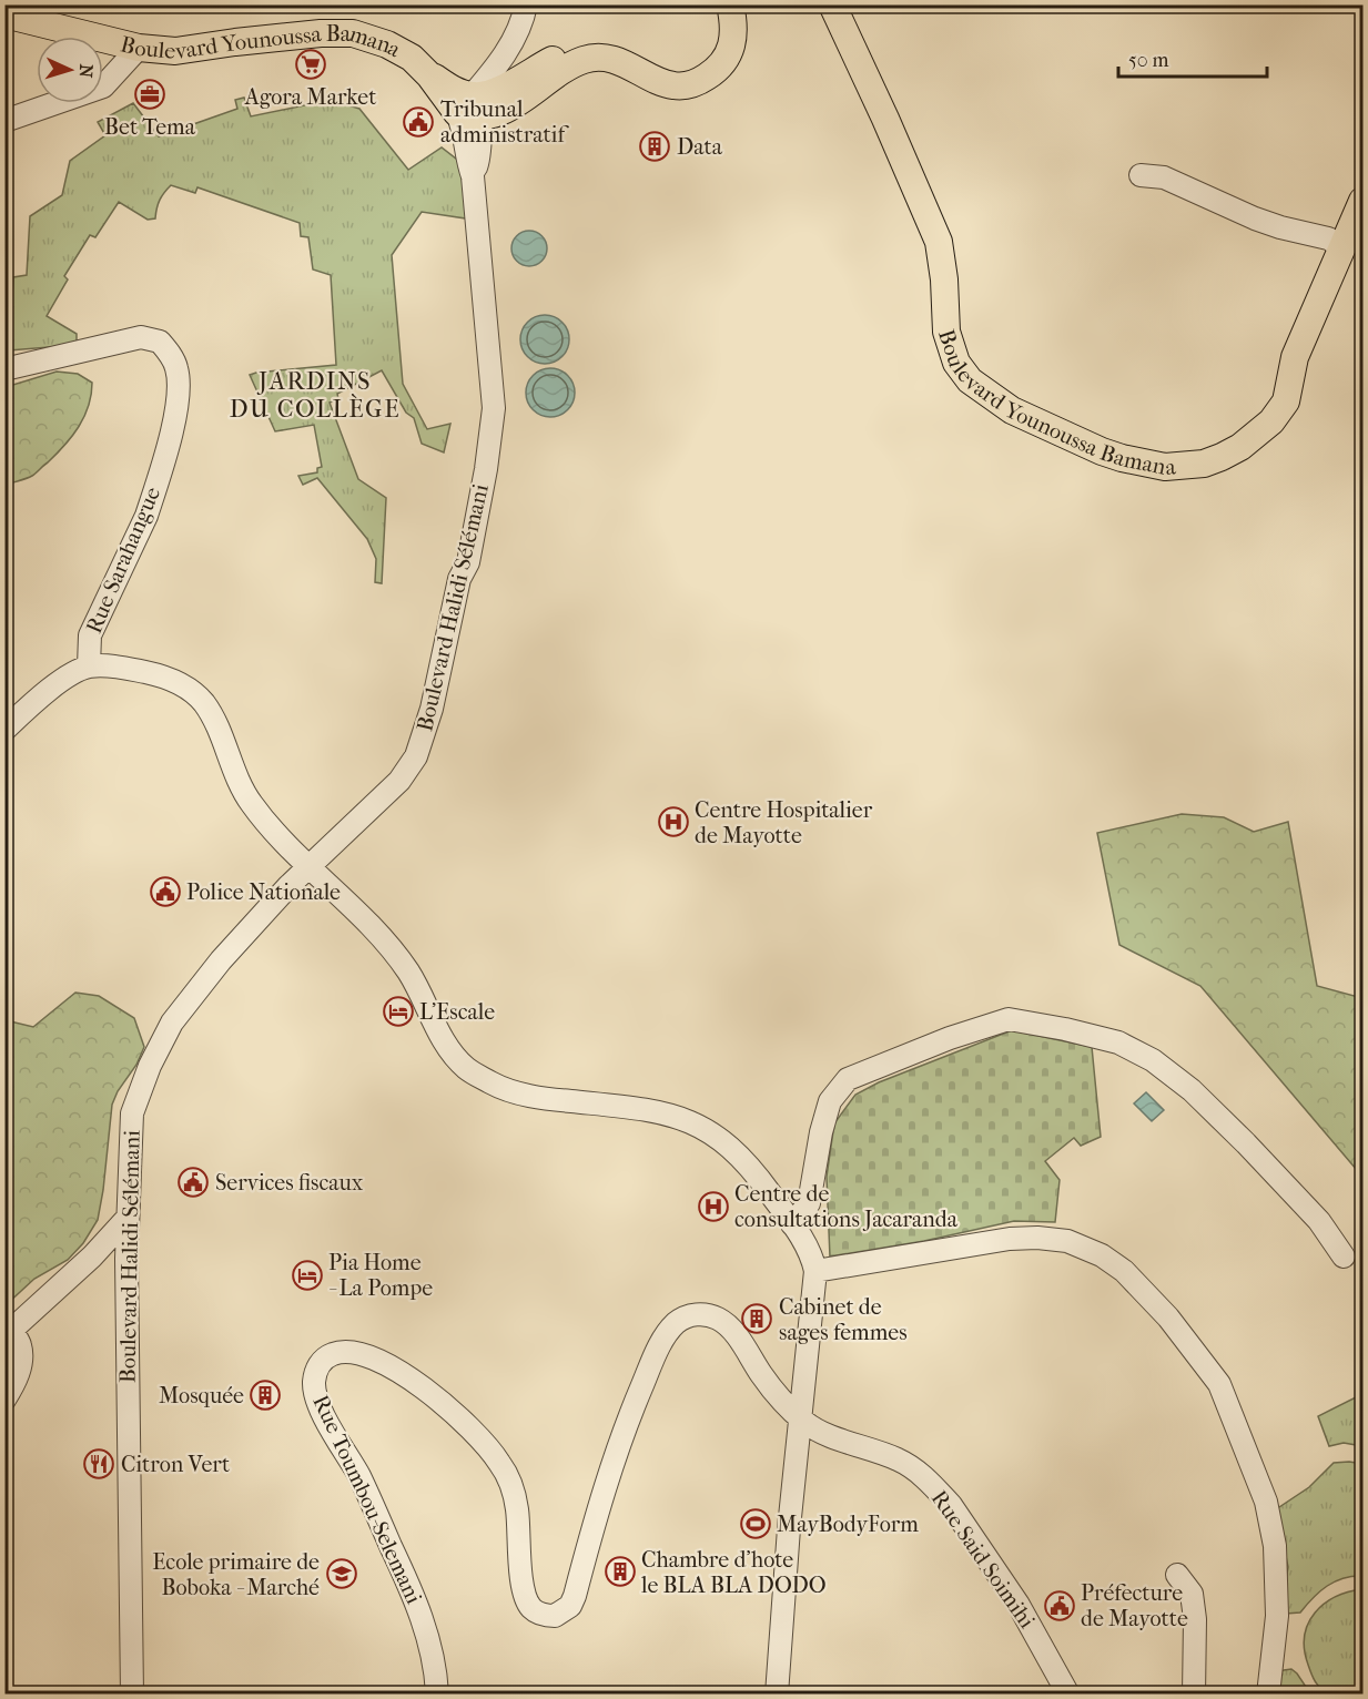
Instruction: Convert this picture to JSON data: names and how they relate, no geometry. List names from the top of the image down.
{
  "streets": {
    "main road": ["Boulevard Younoussa Bamana"],
    "street": [
      "Rue Sarahangue",
      "Boulevard Halidi Sélémani",
      "Rue Toumbou-Selemani",
      "Rue Said Soimihi"
    ]
  },
  "crossings": [
    ["Boulevard Younoussa Bamana", "Boulevard Halidi Sélémani"],
    ["Rue Toumbou-Selemani", "Rue Said Soimihi"]
  ],
  "districts": ["JARDINS DU COLLÈGE"],
  "places": {
    "supermarket": ["Agora Market"],
    "office": ["Bet Tema"],
    "public building": [
      "Tribunal administratif",
      "Police Nationale",
      "Services fiscaux",
      "Préfecture de Mayotte"
    ],
    "building": [
      "Data",
      "Cabinet de sages femmes",
      "Mosquée",
      "Chambre d'hote le BLA BLA DODO"
    ],
    "hospital": ["Centre Hospitalier de Mayotte", "Centre de consultations Jacaranda"],
    "hotel": ["L'Escale", "Pia Home - La Pompe"],
    "restaurant": ["Citron Vert"],
    "sports": ["MayBodyForm"],
    "school or university": ["Ecole primaire de Boboka - Marché"]
  },
  "scale_bar": "50 m",
  "north": "right"
}
